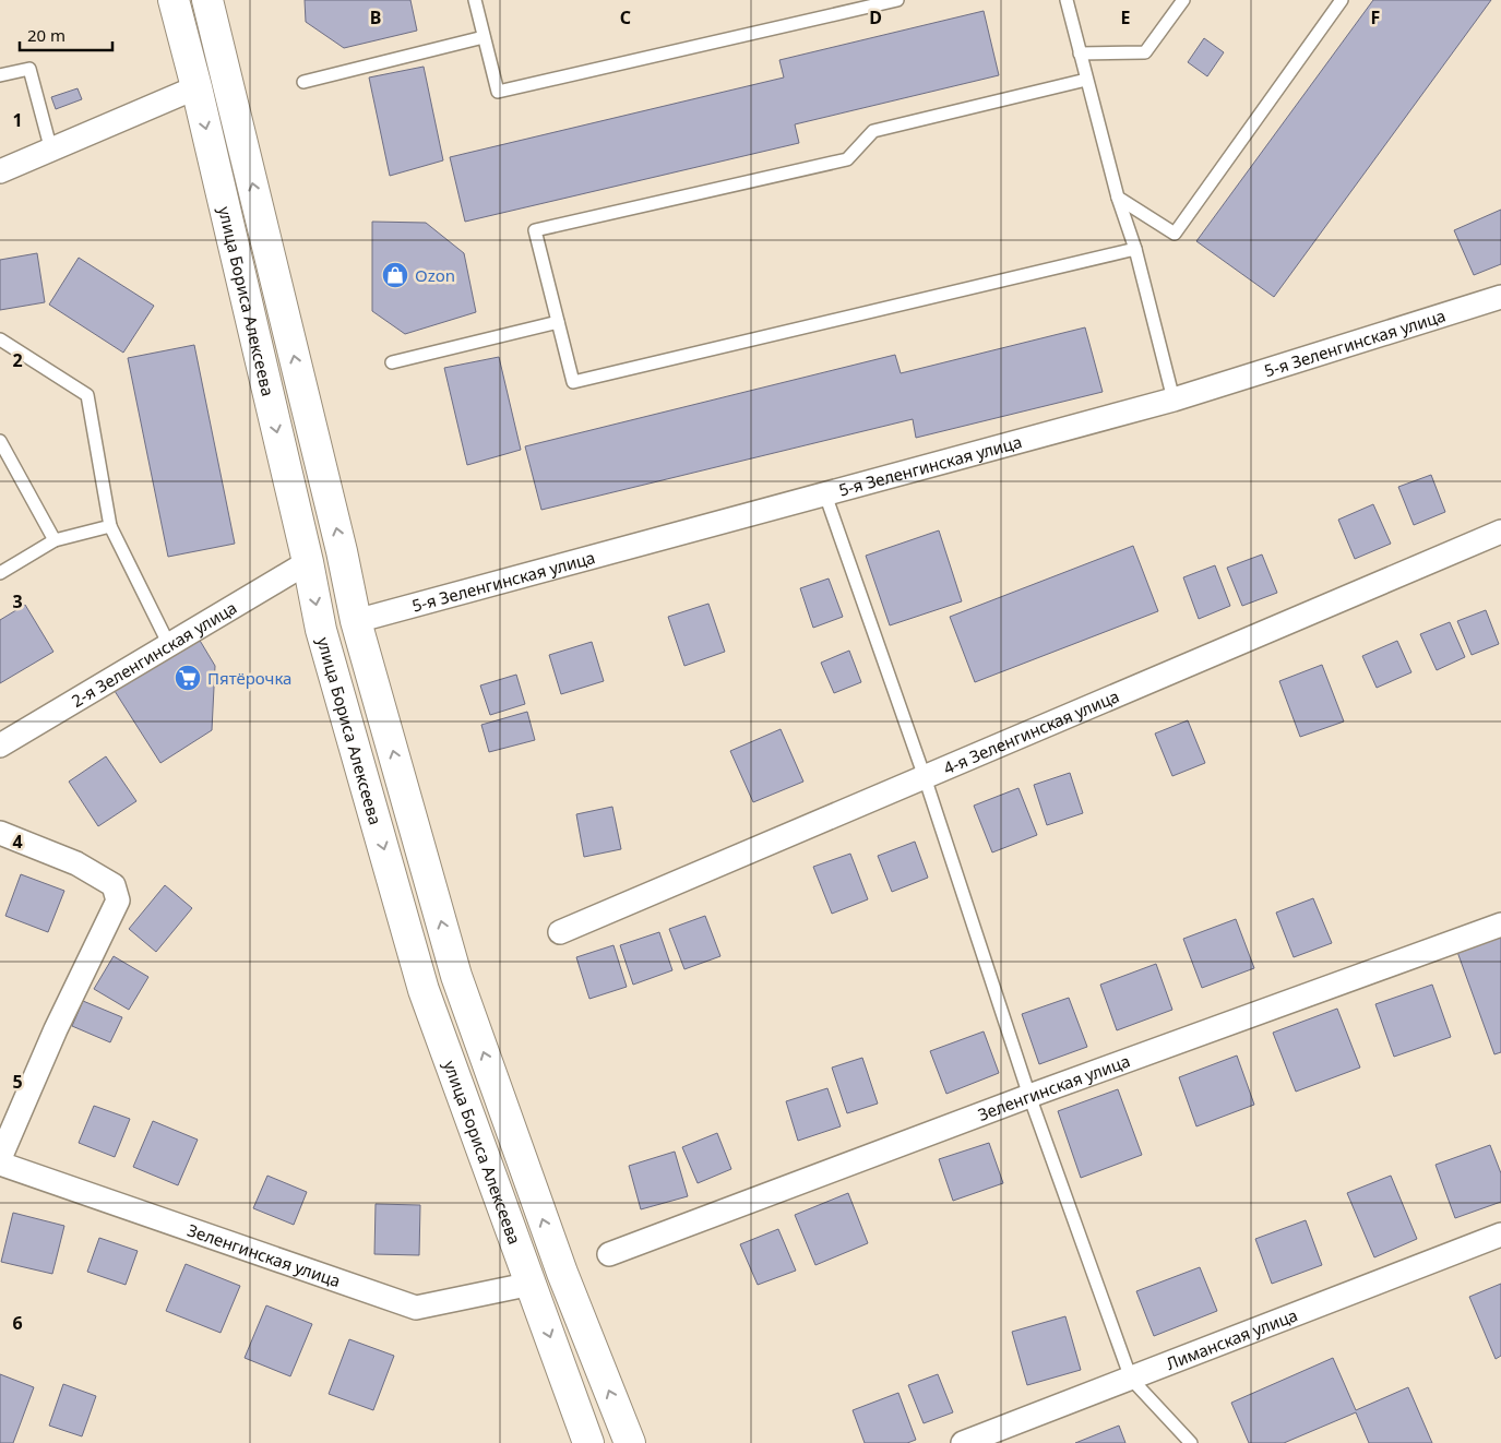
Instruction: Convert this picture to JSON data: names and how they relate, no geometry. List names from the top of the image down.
{
  "streets": {
    "street": [
      "улица Бориса Алексеева",
      "5-я Зеленгинская улица",
      "2-я Зеленгинская улица",
      "4-я Зеленгинская улица",
      "Зеленгинская улица",
      "Лиманская улица"
    ]
  },
  "crossings": [
    ["улица Бориса Алексеева", "2-я Зеленгинская улица"],
    ["улица Бориса Алексеева", "Зеленгинская улица"]
  ],
  "places": {
    "shop": ["Ozon"],
    "supermarket": ["Пятёрочка"]
  },
  "scale_bar": "20 m",
  "grid": {
    "columns": [
      "B",
      "C",
      "D",
      "E",
      "F"
    ],
    "rows": [
      "1",
      "2",
      "3",
      "4",
      "5",
      "6"
    ]
  }
}
